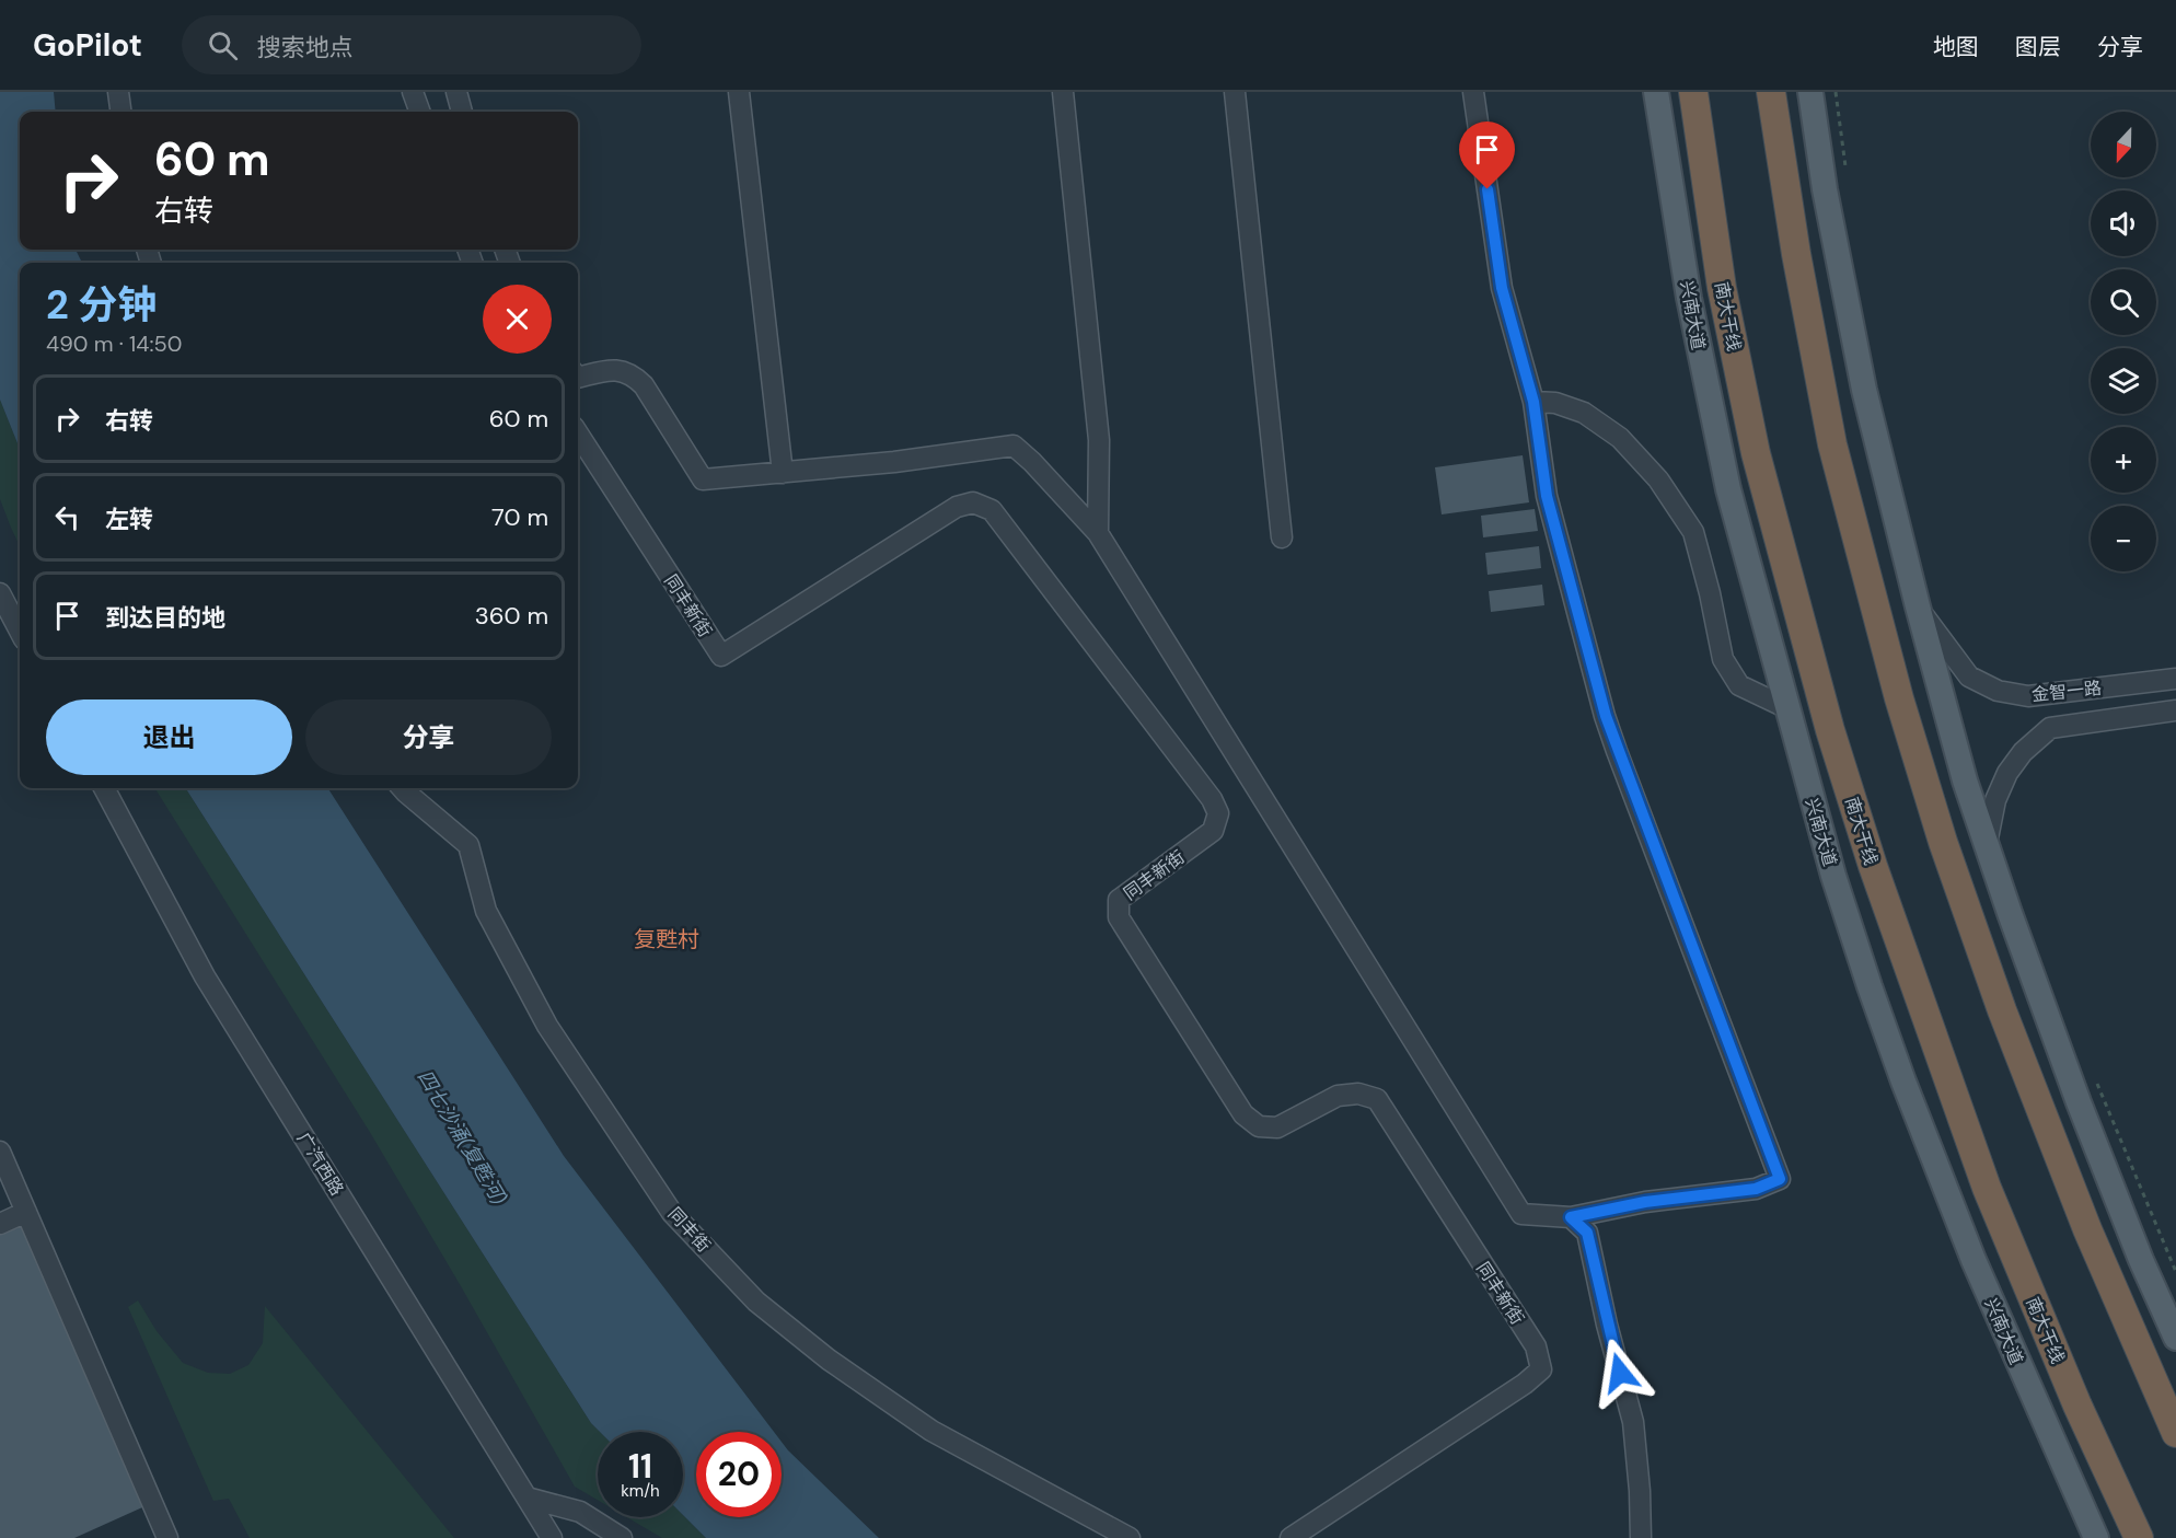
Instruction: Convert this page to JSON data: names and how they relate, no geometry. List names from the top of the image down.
{
  "streets": {
    "highway": ["南大干线"],
    "main road": ["兴南大道"],
    "street": [
      "同丰新街",
      "金智一路",
      "广汽西路",
      "同丰街"
    ]
  },
  "districts": ["复甦村"],
  "water": ["四七沙涌(复甦河)"],
  "north": "bottom",
  "page": {
    "header": "GoPilot",
    "search": "搜索地点",
    "nav": ["地图", "图层", "分享"],
    "map_buttons": ["+", "−"],
    "turn": ["60 m", "右转"],
    "heading": ["2 分钟", "490 m · 14:50"],
    "list": [
      {
        "name": "右转",
        "value": "60 m"
      },
      {
        "name": "左转",
        "value": "70 m"
      },
      {
        "name": "到达目的地",
        "value": "360 m"
      }
    ],
    "buttons": ["退出", "分享"],
    "speed": "11 km/h",
    "limit": "20"
  }
}
